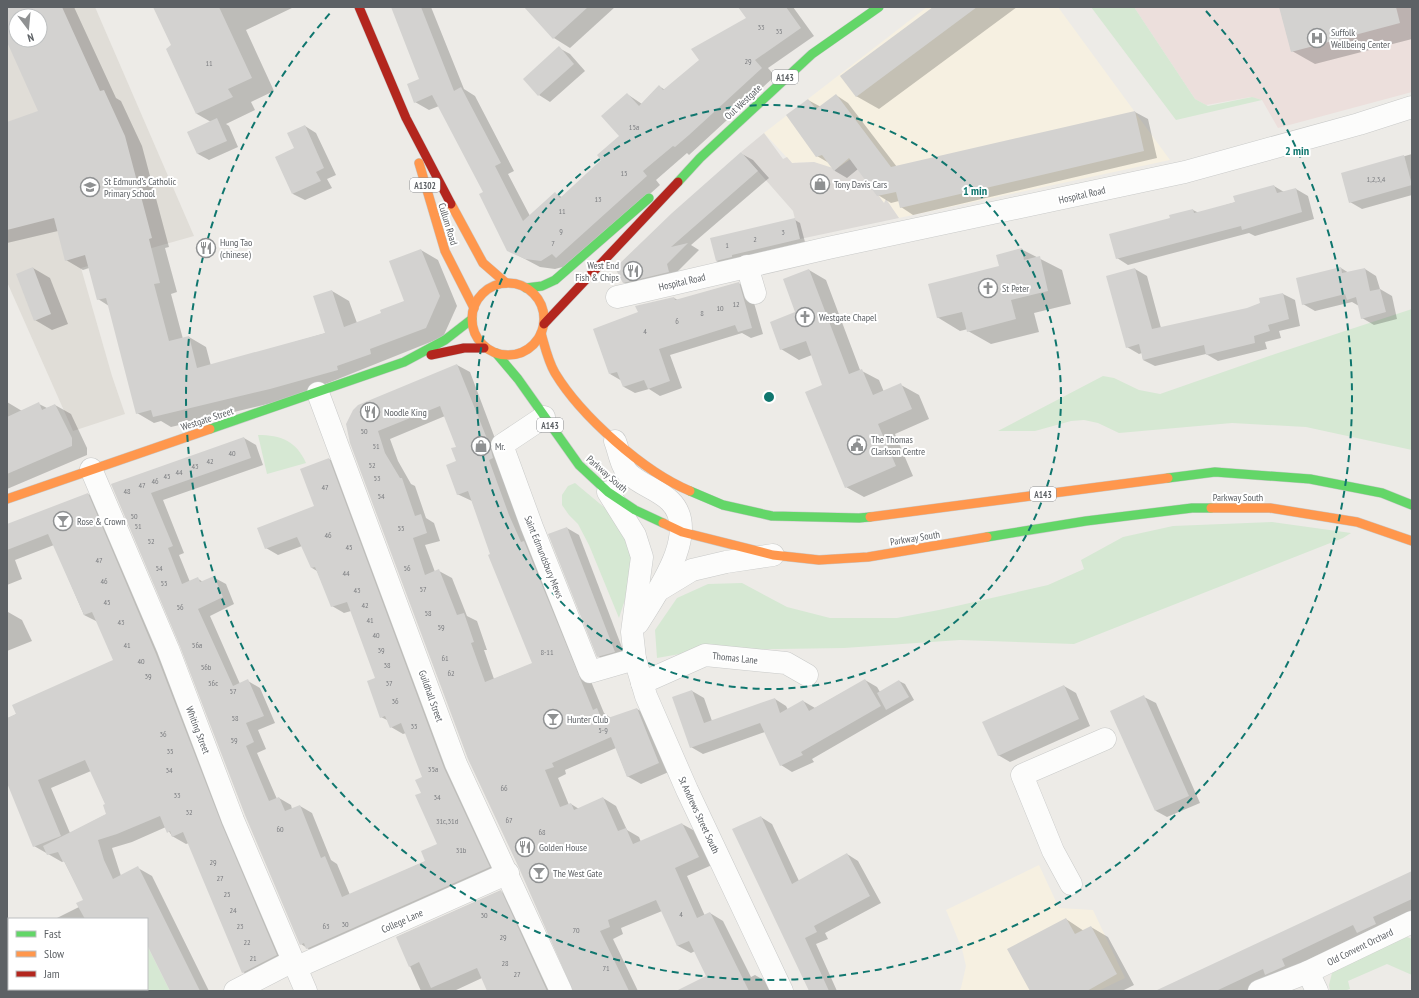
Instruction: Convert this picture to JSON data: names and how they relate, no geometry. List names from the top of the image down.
{
  "streets": {
    "main road": [
      "A143",
      "Out Westgate",
      "A1302",
      "Cullum Road",
      "Westgate Street",
      "Parkway South"
    ],
    "street": [
      "Hospital Road",
      "Saint Edmundsbury Mews",
      "Thomas Lane",
      "Guildhall Street",
      "Whiting Street",
      "St Andrews Street South",
      "College Lane",
      "Old Convent Orchard"
    ]
  },
  "crossings": [
    ["A143", "Out Westgate"],
    ["A143", "Cullum Road"],
    ["A143", "Westgate Street"],
    ["A143", "Parkway South"],
    ["Out Westgate", "Cullum Road"],
    ["Out Westgate", "Westgate Street"],
    ["Out Westgate", "Parkway South"],
    ["Cullum Road", "Westgate Street"],
    ["Cullum Road", "Parkway South"],
    ["Westgate Street", "Parkway South"],
    ["Westgate Street", "Guildhall Street"],
    ["Westgate Street", "Whiting Street"],
    ["Parkway South", "Saint Edmundsbury Mews"],
    ["Parkway South", "St Andrews Street South"],
    ["Saint Edmundsbury Mews", "St Andrews Street South"],
    ["Thomas Lane", "St Andrews Street South"],
    ["Guildhall Street", "College Lane"],
    ["Whiting Street", "College Lane"]
  ],
  "places": {
    "hospital": ["Suffolk Wellbeing Center"],
    "shop": ["Tony Davis Cars", "Mr."],
    "school or university": ["St Edmund's Catholic Primary School"],
    "restaurant": [
      "Hung Tao (chinese)",
      "West End Fish & Chips",
      "Noodle King",
      "Golden House"
    ],
    "church": ["St Peter", "Westgate Chapel"],
    "public building": ["The Thomas Clarkson Centre"],
    "bar": ["Rose & Crown", "Hunter Club", "The West Gate"]
  },
  "house_numbers": [
    "33",
    "35",
    "29",
    "11",
    "15a",
    "15",
    "1,2,3,4",
    "13",
    "11",
    "9",
    "3",
    "2",
    "7",
    "1",
    "12",
    "10",
    "8",
    "6",
    "4",
    "50",
    "51",
    "40",
    "42",
    "52",
    "43",
    "44",
    "45",
    "53",
    "46",
    "47",
    "47",
    "48",
    "54",
    "50",
    "51",
    "55",
    "46",
    "52",
    "45",
    "47",
    "54",
    "56",
    "44",
    "46",
    "55",
    "57",
    "43",
    "45",
    "42",
    "56",
    "58",
    "41",
    "43",
    "59",
    "40",
    "41",
    "56a",
    "39",
    "8-11",
    "61",
    "40",
    "38",
    "56b",
    "62",
    "39",
    "56c",
    "37",
    "57",
    "36",
    "58",
    "35",
    "5-9",
    "36",
    "59",
    "35",
    "35a",
    "34",
    "66",
    "33",
    "34",
    "32",
    "67",
    "31c,31d",
    "60",
    "68",
    "31b",
    "29",
    "27",
    "25",
    "24",
    "4",
    "30",
    "30",
    "23",
    "63",
    "70",
    "29",
    "22",
    "21",
    "28",
    "71",
    "27"
  ],
  "legend": ["Fast", "Slow", "Jam"],
  "north": "bottom",
  "rings": ["2 min", "1 min"]
}
